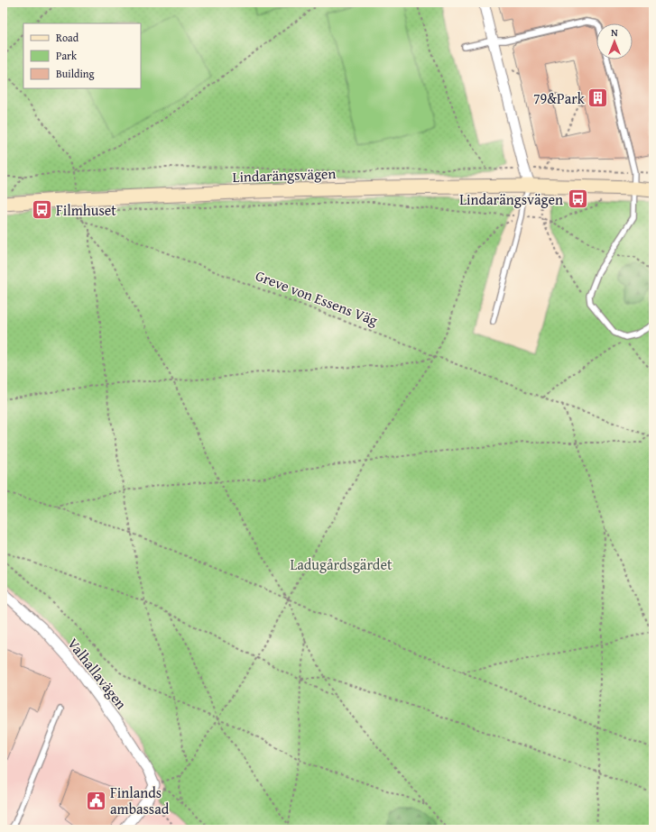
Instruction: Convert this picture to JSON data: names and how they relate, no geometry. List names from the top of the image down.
{
  "streets": {
    "street": ["Lindarängsvägen", "Valhallavägen"],
    "path": ["Greve von Essens Väg"]
  },
  "parks": ["Ladugårdsgärdet"],
  "places": {
    "building": ["79&Park"],
    "bus stop": ["Lindarängsvägen", "Filmhuset"],
    "public building": ["Finlands ambassad"]
  },
  "legend": ["Road", "Park", "Building"],
  "north": "top"
}
